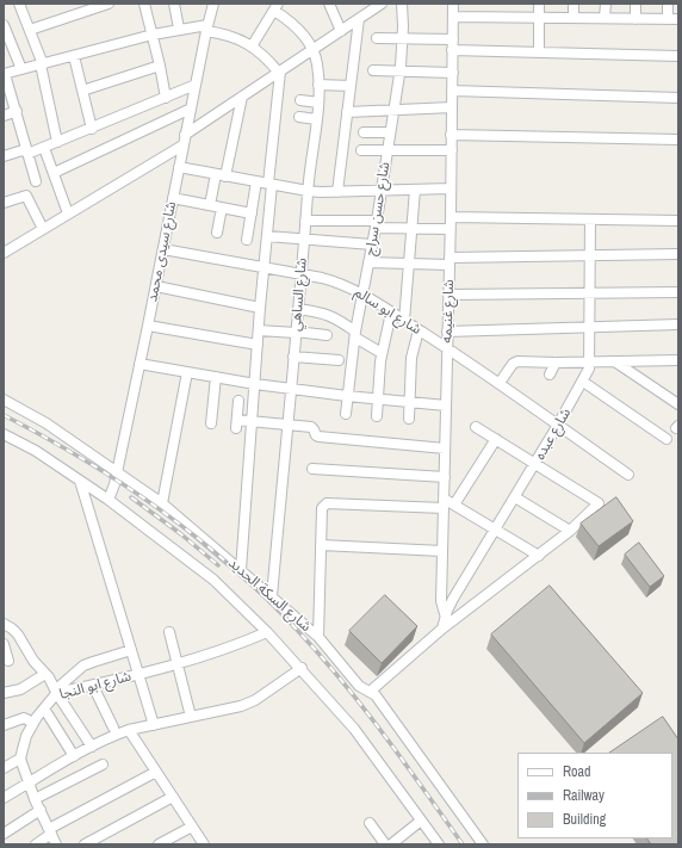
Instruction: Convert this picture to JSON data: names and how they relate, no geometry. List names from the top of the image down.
{
  "streets": {
    "street": [
      "شارع حسن سراج",
      "شارع سيدى محمد",
      "شارع الساهي",
      "شارع ابو سالم",
      "شارع غنيمه",
      "شارع عبده",
      "شارع السكة الحديد",
      "شارع ابو النجا"
    ]
  },
  "crossings": [
    ["شارع حسن سراج", "شارع ابو سالم"],
    ["شارع سيدى محمد", "شارع ابو سالم"],
    ["شارع سيدى محمد", "شارع السكة الحديد"],
    ["شارع الساهي", "شارع ابو سالم"],
    ["شارع الساهي", "شارع السكة الحديد"],
    ["شارع ابو سالم", "شارع غنيمه"],
    ["شارع ابو سالم", "شارع عبده"],
    ["شارع غنيمه", "شارع عبده"],
    ["شارع السكة الحديد", "شارع ابو النجا"]
  ],
  "legend": ["Road", "Railway", "Building"]
}
